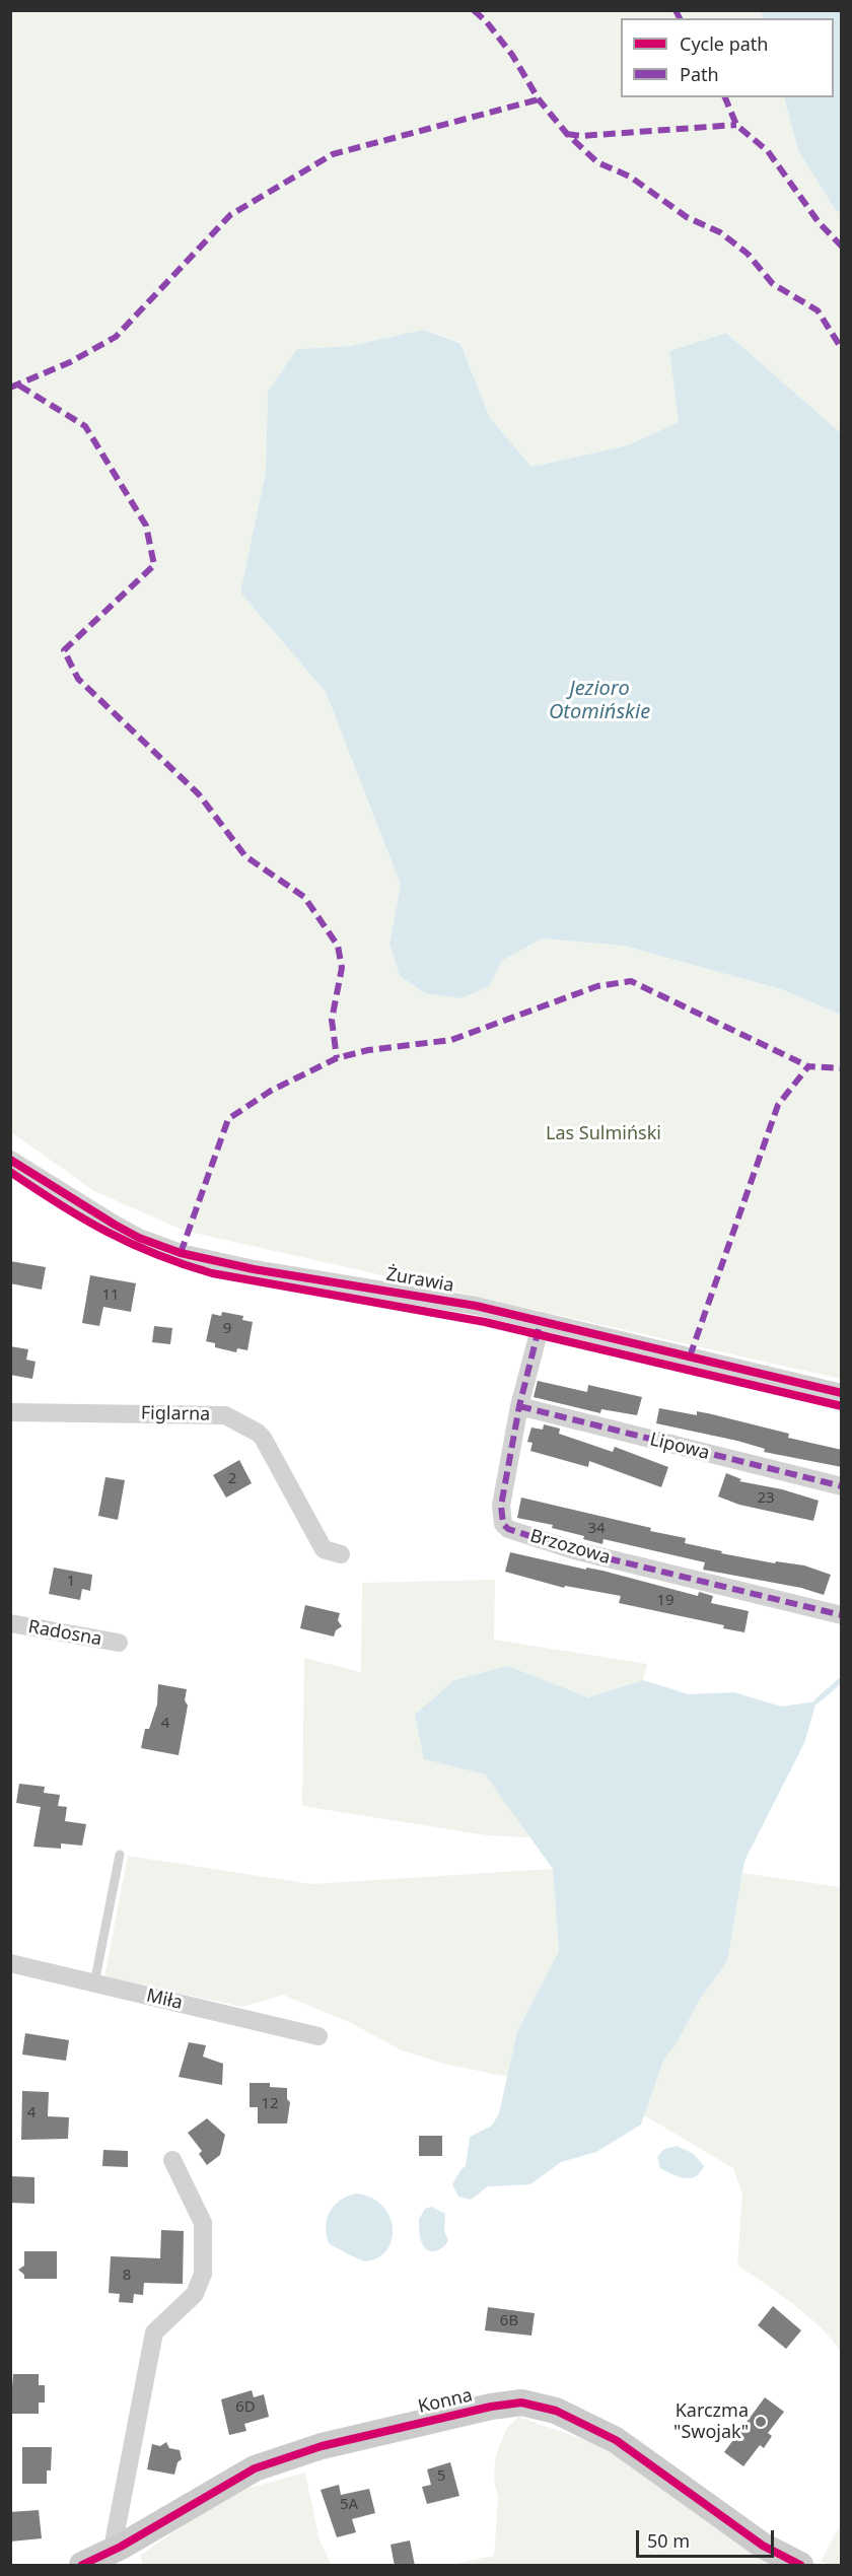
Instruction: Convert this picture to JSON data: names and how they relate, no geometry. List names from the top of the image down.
{
  "streets": {
    "street": [
      "Żurawia",
      "Figlarna",
      "Lipowa",
      "Brzozowa",
      "Radosna",
      "Miła",
      "Konna"
    ]
  },
  "crossings": [
    ["Żurawia", "Brzozowa"],
    ["Lipowa", "Brzozowa"]
  ],
  "water": ["Jezioro Otomińskie"],
  "parks": ["Las Sulmiński"],
  "places": ["Karczma \"Swojak\""],
  "house_numbers": [
    "11",
    "9",
    "2",
    "23",
    "34",
    "1",
    "19",
    "4",
    "12",
    "4",
    "8",
    "6B",
    "6D",
    "5",
    "5A"
  ],
  "legend": ["Cycle path", "Path"],
  "scale_bar": "50 m"
}
